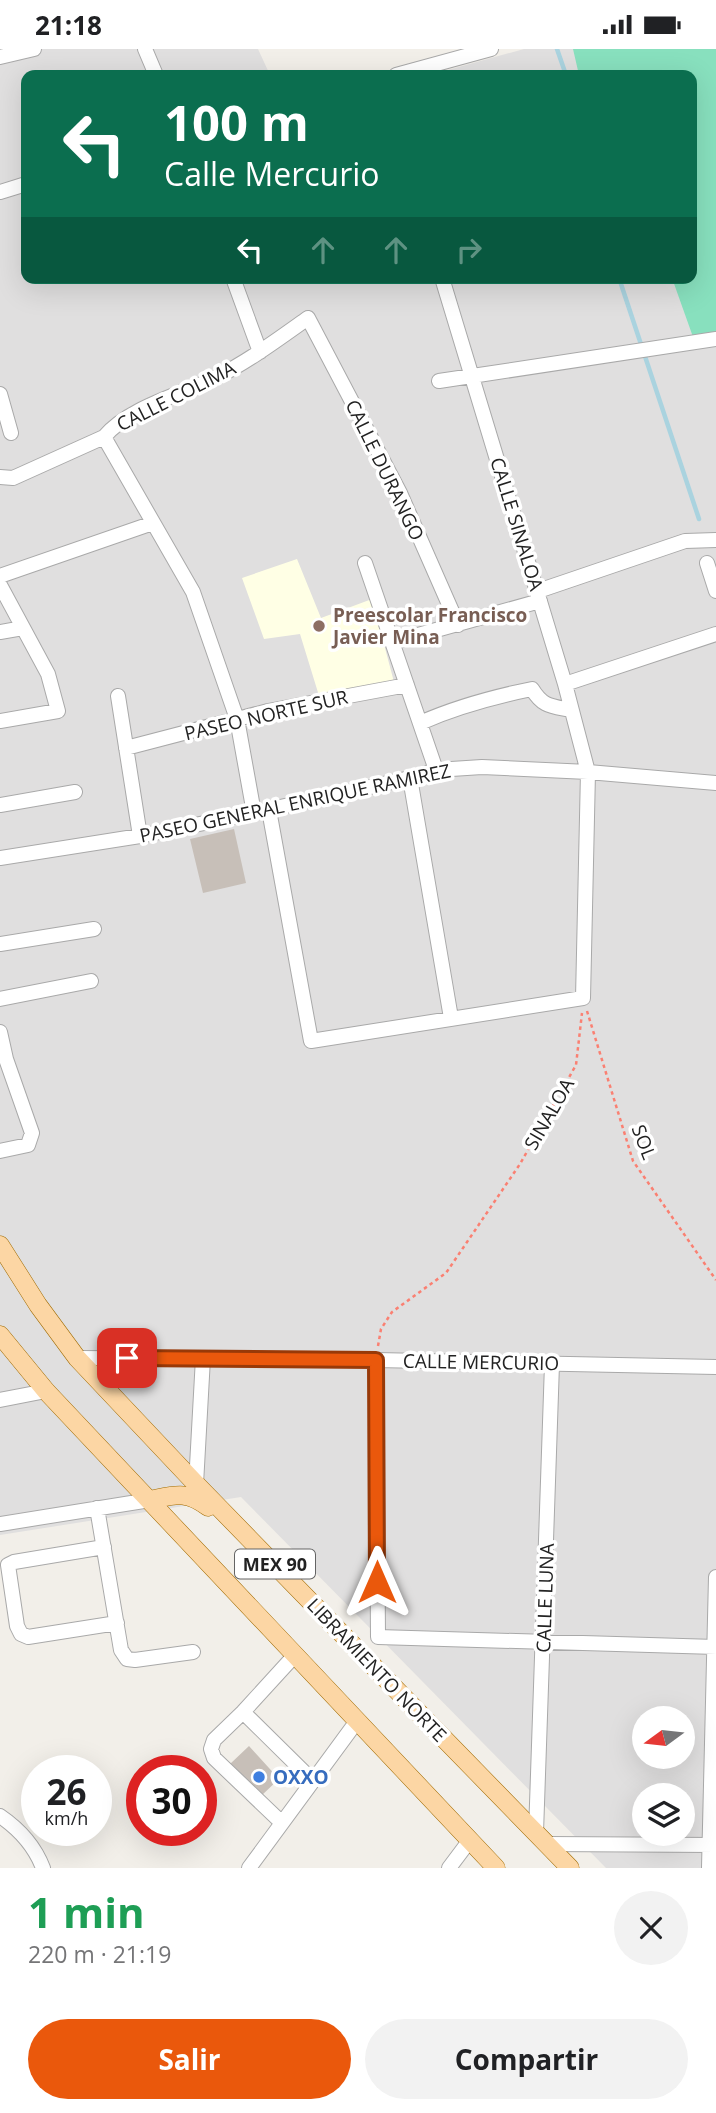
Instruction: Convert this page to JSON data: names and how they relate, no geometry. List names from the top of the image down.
{
  "streets": {
    "main road": ["MEX 90", "LIBRAMIENTO NORTE"],
    "street": [
      "CALLE COLIMA",
      "CALLE DURANGO",
      "CALLE SINALOA",
      "PASEO NORTE SUR",
      "PASEO GENERAL ENRIQUE RAMIREZ",
      "CALLE MERCURIO",
      "CALLE LUNA"
    ],
    "path": ["SINALOA", "SOL"]
  },
  "crossings": [
    ["CALLE COLIMA", "CALLE DURANGO"],
    ["CALLE SINALOA", "PASEO GENERAL ENRIQUE RAMIREZ"],
    ["SINALOA", "SOL"],
    ["SINALOA", "CALLE MERCURIO"],
    ["CALLE MERCURIO", "CALLE LUNA"],
    ["CALLE MERCURIO", "LIBRAMIENTO NORTE"],
    ["CALLE LUNA", "LIBRAMIENTO NORTE"]
  ],
  "places": ["Preescolar Francisco Javier Mina", "OXXO"],
  "north": "left",
  "page": {
    "status": "21:18",
    "turn": ["100 m", "Calle Mercurio"],
    "speed": "26 km/h",
    "limit": "30",
    "heading": ["1 min", "220 m · 21:19"],
    "buttons": ["Salir", "Compartir"]
  }
}
